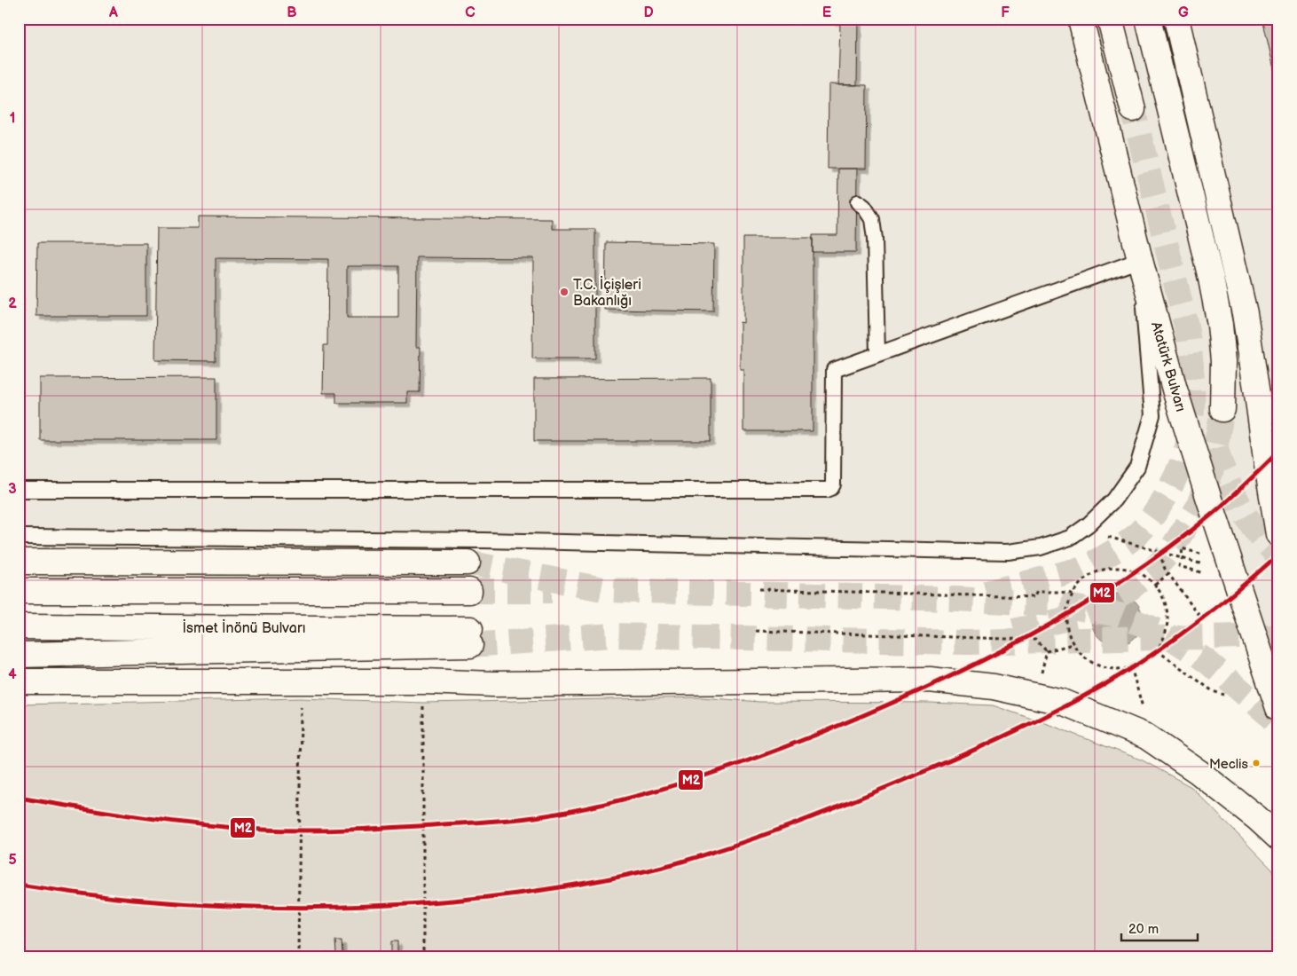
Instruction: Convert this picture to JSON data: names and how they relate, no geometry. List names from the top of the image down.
{
  "streets": {
    "main road": ["Atatürk Bulvarı", "İsmet İnönü Bulvarı"]
  },
  "places": ["T.C. İçişleri Bakanlığı", "Meclis"],
  "lines": ["transit line M2"],
  "scale_bar": "20 m",
  "grid": {
    "columns": [
      "A",
      "B",
      "C",
      "D",
      "E",
      "F",
      "G"
    ],
    "rows": [
      "1",
      "2",
      "3",
      "4",
      "5"
    ]
  }
}
